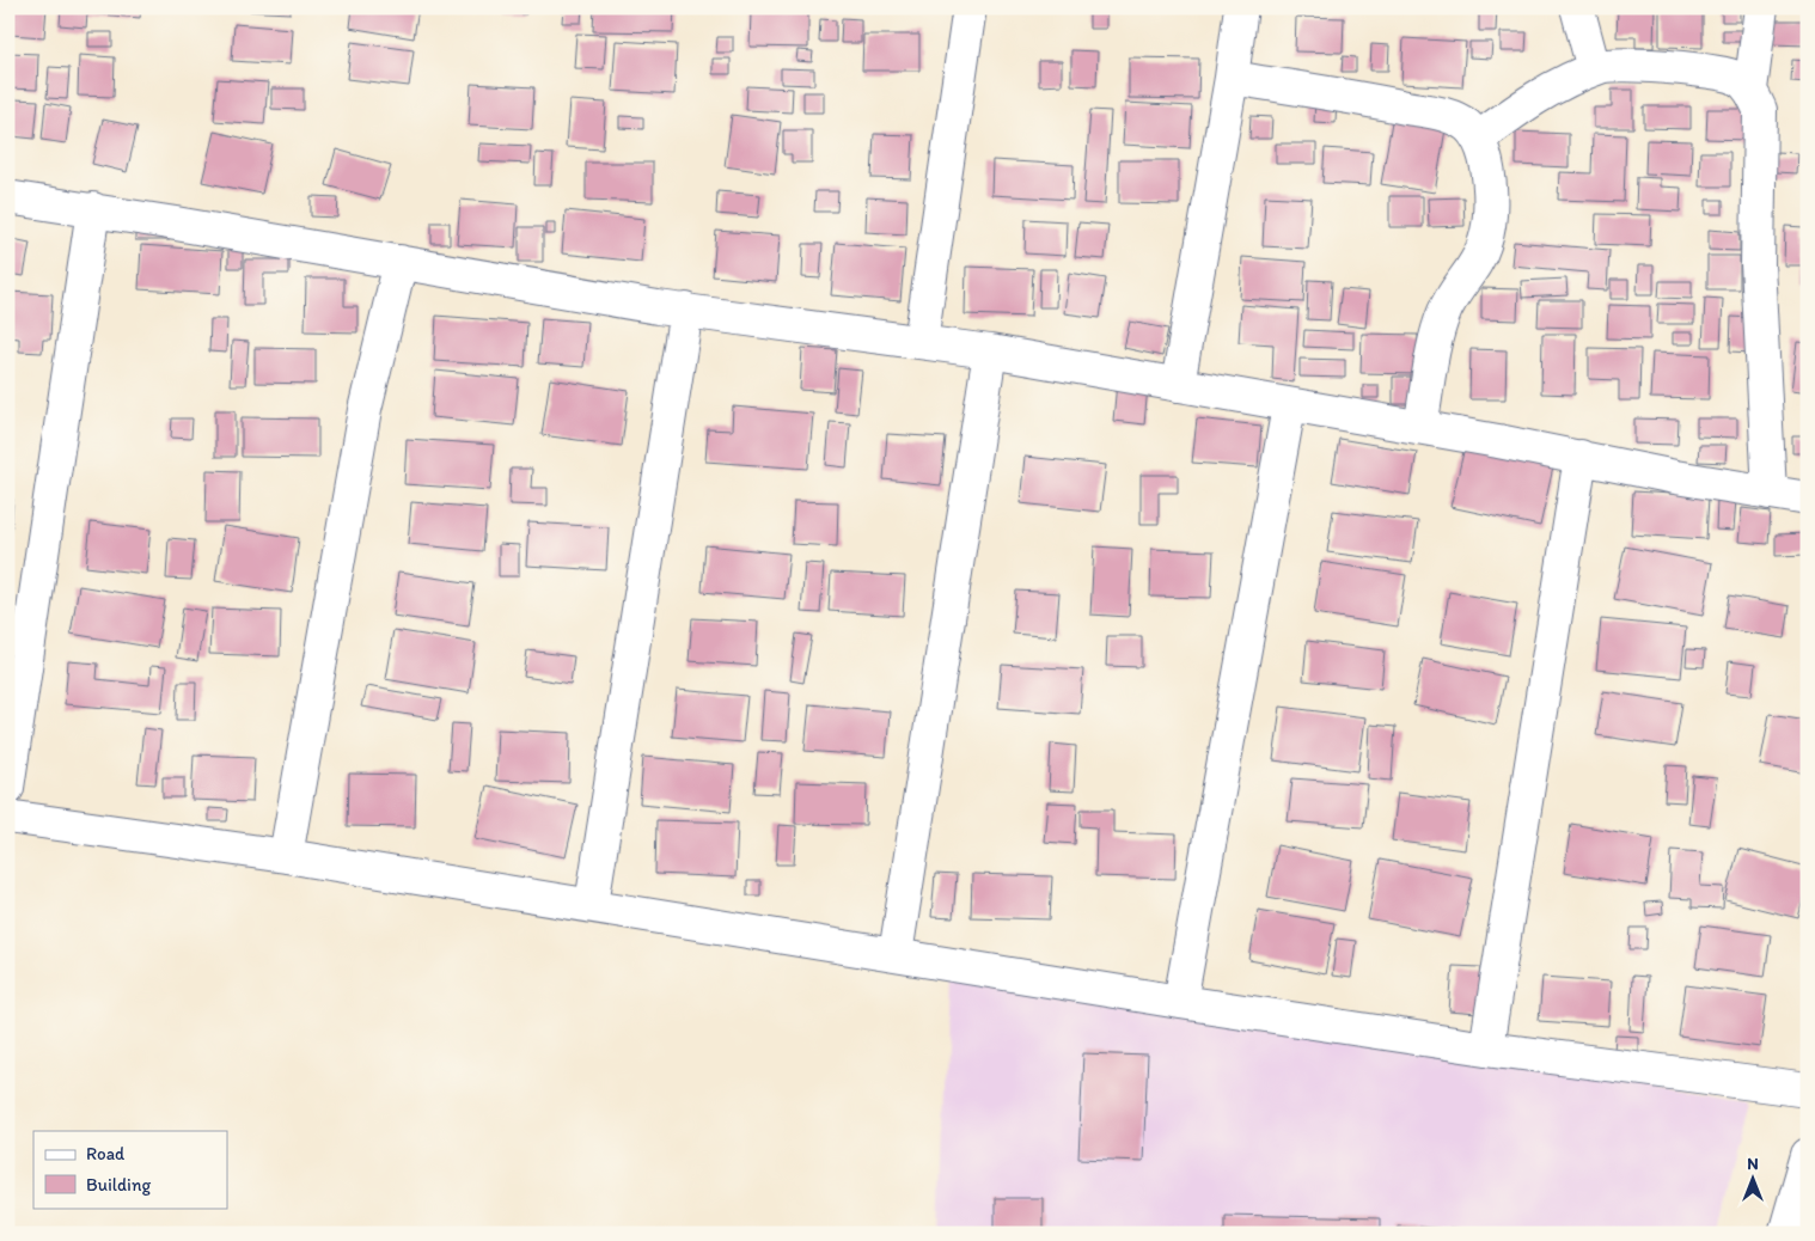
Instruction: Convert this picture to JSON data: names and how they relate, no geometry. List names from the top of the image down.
{
  "legend": ["Road", "Building"],
  "north": "top"
}
